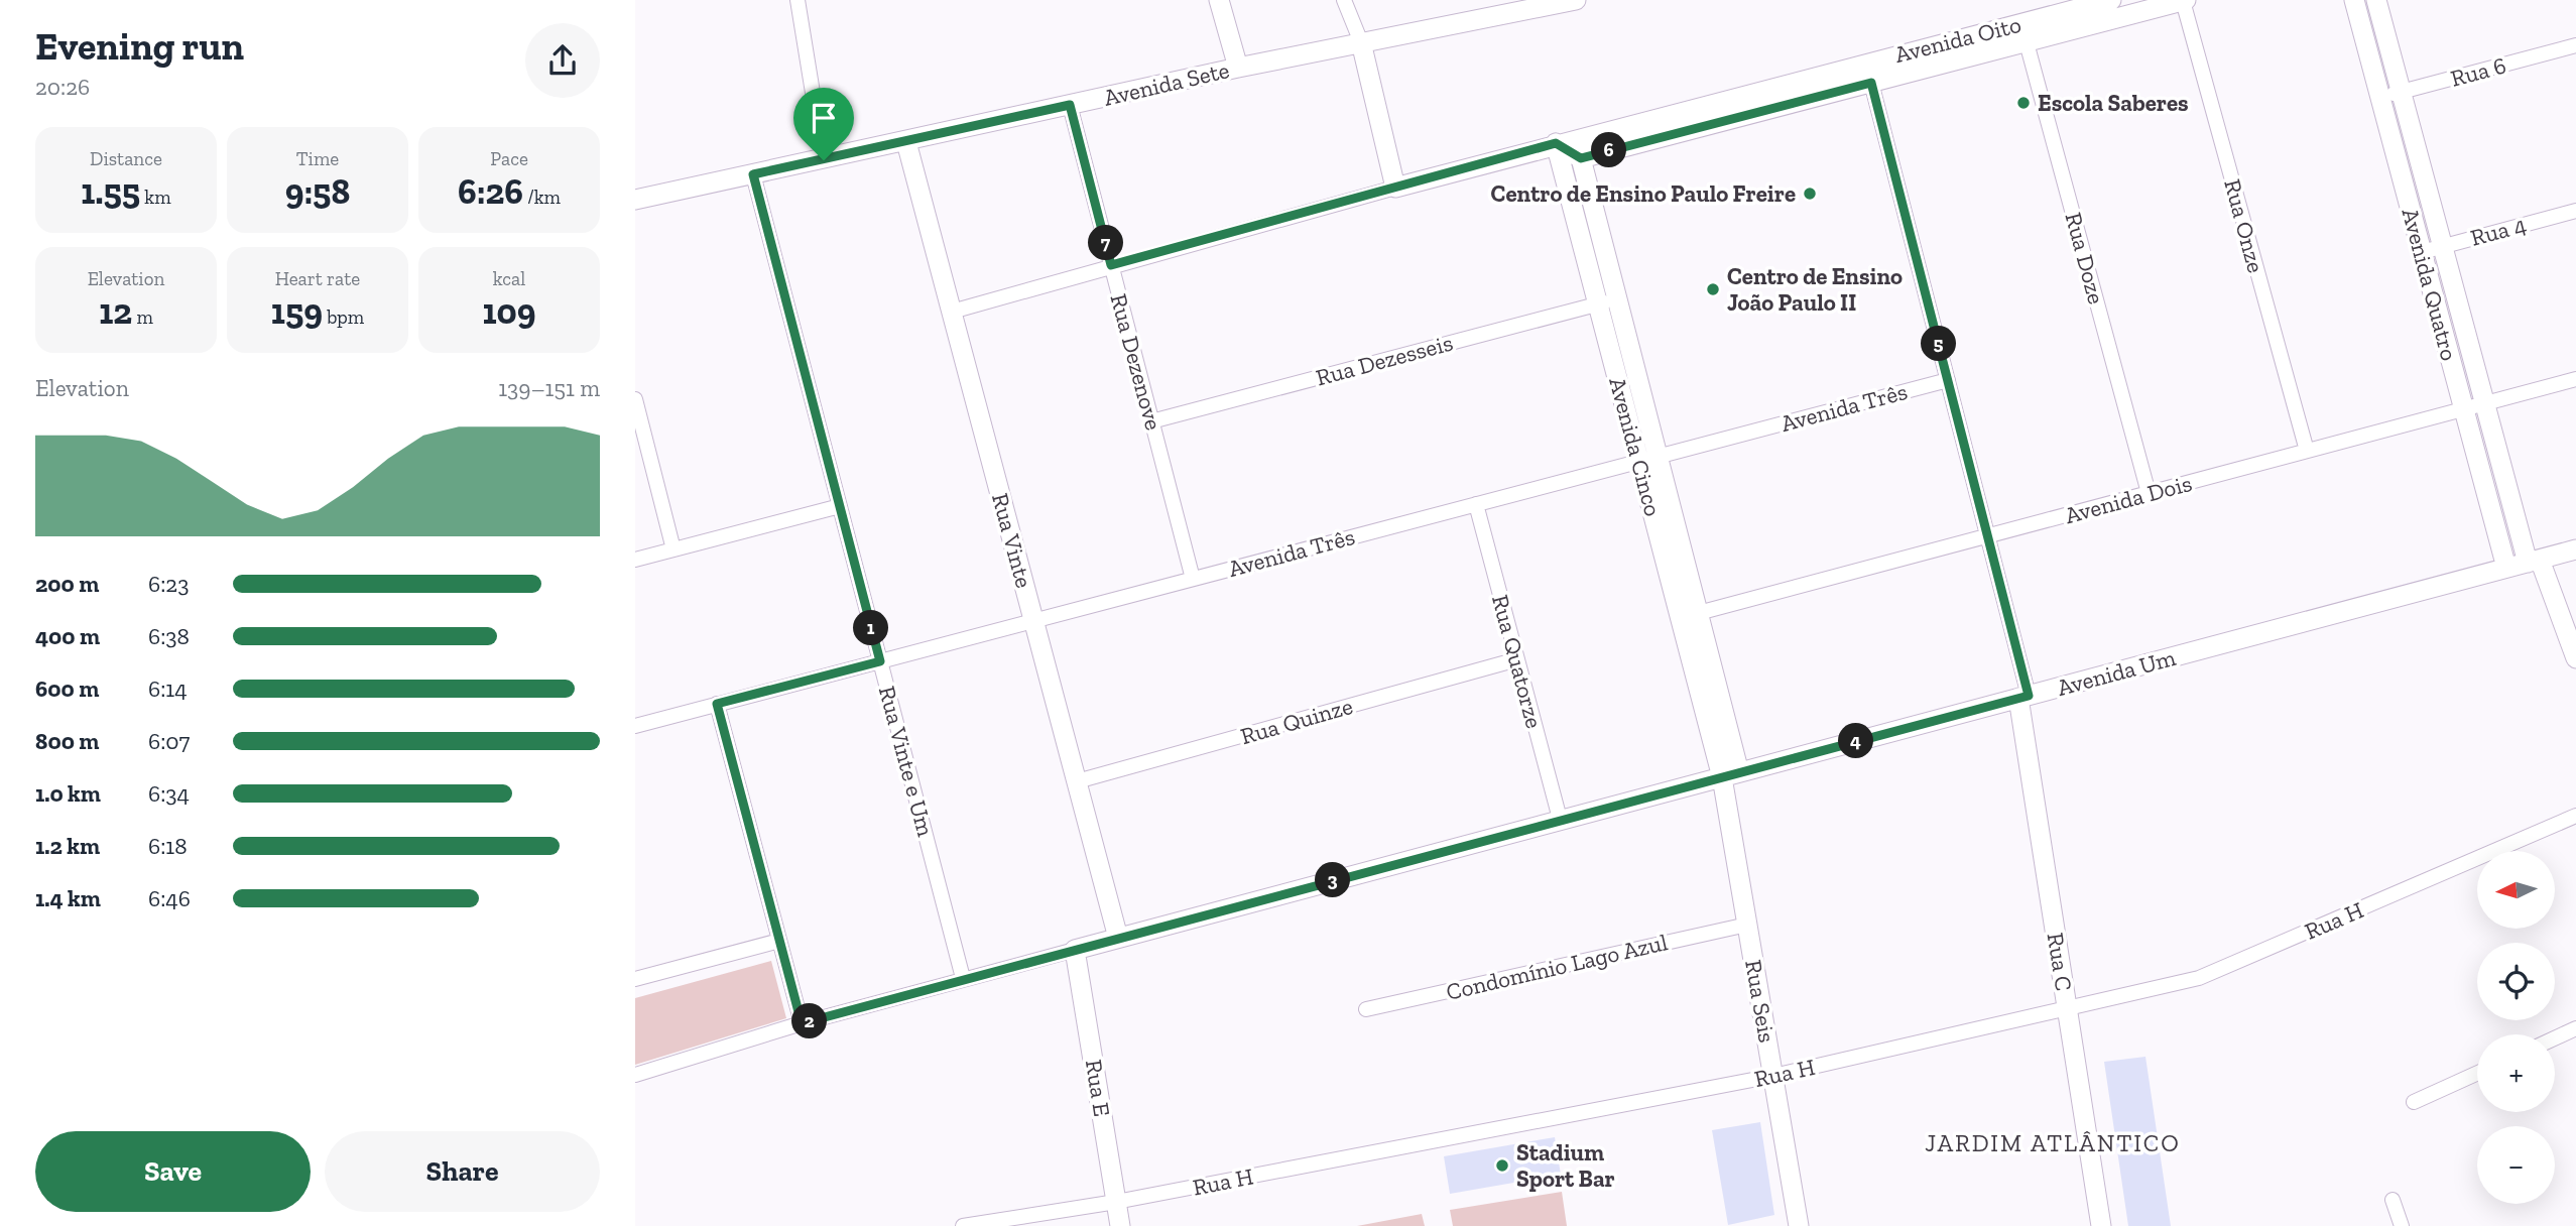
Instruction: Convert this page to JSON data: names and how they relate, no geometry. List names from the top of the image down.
{
  "streets": {
    "street": [
      "Avenida Oito",
      "Rua 6",
      "Avenida Sete",
      "Rua Onze",
      "Rua 4",
      "Rua Doze",
      "Avenida Quatro",
      "Rua Dezesseis",
      "Rua Dezenove",
      "Avenida Três",
      "Avenida Cinco",
      "Avenida Dois",
      "Rua Vinte",
      "Rua Quatorze",
      "Avenida Um",
      "Rua Quinze",
      "Rua Vinte e Um",
      "Rua H",
      "Rua C",
      "Condomínio Lago Azul",
      "Rua Seis",
      "Rua E"
    ]
  },
  "crossings": [
    ["Avenida Oito", "Rua Doze"],
    ["Avenida Oito", "Avenida Cinco"],
    ["Rua 6", "Avenida Quatro"],
    ["Avenida Sete", "Rua Dezenove"],
    ["Avenida Sete", "Rua Vinte"],
    ["Avenida Sete", "Rua Vinte e Um"],
    ["Rua Onze", "Avenida Dois"],
    ["Rua 4", "Avenida Quatro"],
    ["Rua Doze", "Avenida Dois"],
    ["Avenida Quatro", "Avenida Dois"],
    ["Avenida Quatro", "Avenida Um"],
    ["Rua Dezesseis", "Rua Dezenove"],
    ["Rua Dezesseis", "Avenida Cinco"],
    ["Rua Dezenove", "Avenida Três"],
    ["Avenida Três", "Avenida Cinco"],
    ["Avenida Três", "Rua Vinte"],
    ["Avenida Três", "Rua Quatorze"],
    ["Avenida Três", "Rua Vinte e Um"],
    ["Avenida Cinco", "Avenida Dois"],
    ["Avenida Cinco", "Avenida Um"],
    ["Avenida Cinco", "Rua Seis"],
    ["Rua Vinte", "Avenida Um"],
    ["Rua Vinte", "Rua Quinze"],
    ["Rua Quatorze", "Avenida Um"],
    ["Rua Quatorze", "Rua Quinze"],
    ["Avenida Um", "Rua Vinte e Um"],
    ["Avenida Um", "Rua C"],
    ["Avenida Um", "Rua Seis"],
    ["Avenida Um", "Rua E"],
    ["Rua H", "Rua C"],
    ["Rua H", "Rua Seis"],
    ["Rua H", "Rua E"],
    ["Condomínio Lago Azul", "Rua Seis"]
  ],
  "districts": ["JARDIM ATLÂNTICO"],
  "places": [
    "Escola Saberes",
    "Centro de Ensino Paulo Freire",
    "Centro de Ensino João Paulo II",
    "Stadium Sport Bar"
  ],
  "north": "left",
  "page": {
    "heading": ["Evening run", "20:26"],
    "stats": [
      ["Distance", "1.55 km"],
      ["Time", "9:58"],
      ["Pace", "6:26 /km"],
      ["Elevation", "12 m"],
      ["Heart rate", "159 bpm"],
      ["kcal", "109"]
    ],
    "pins": [
      "6",
      "7",
      "5",
      "1",
      "4",
      "3",
      "2"
    ],
    "chart": ["Elevation", "139–151 m"],
    "list": [
      {
        "name": "200 m",
        "note": "6:23"
      },
      {
        "name": "400 m",
        "note": "6:38"
      },
      {
        "name": "600 m",
        "note": "6:14"
      },
      {
        "name": "800 m",
        "note": "6:07"
      },
      {
        "name": "1.0 km",
        "note": "6:34"
      },
      {
        "name": "1.2 km",
        "note": "6:18"
      },
      {
        "name": "1.4 km",
        "note": "6:46"
      }
    ],
    "map_buttons": ["+", "−"],
    "buttons": ["Save", "Share"]
  }
}
